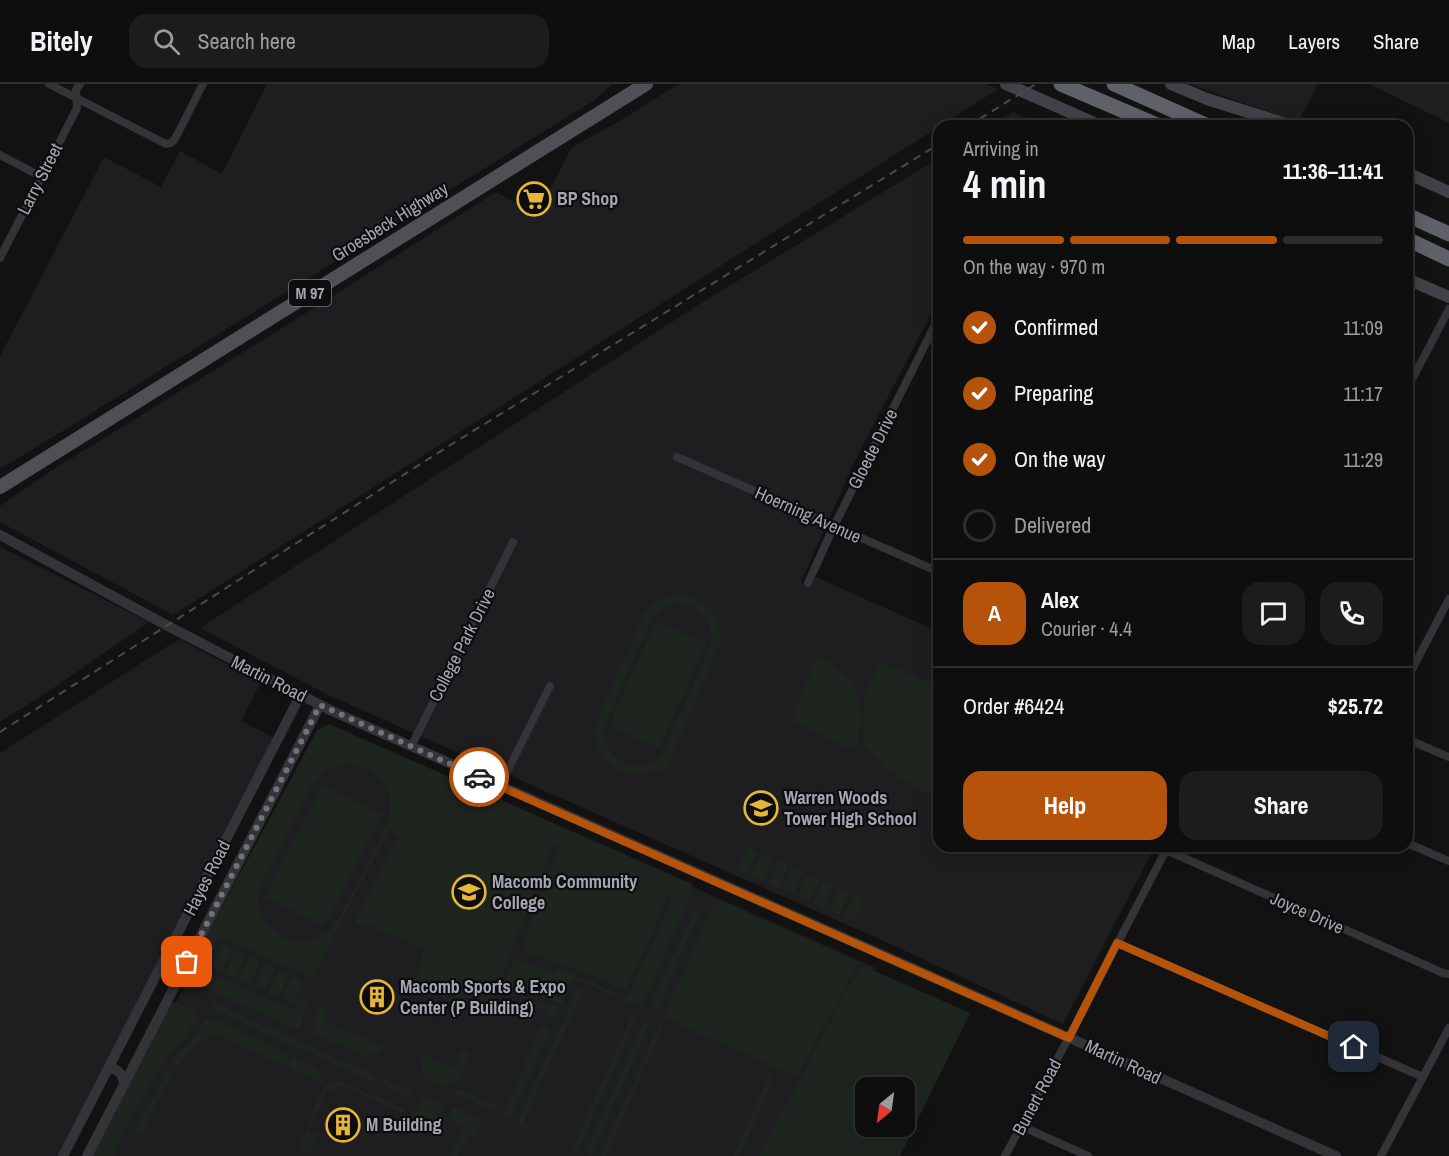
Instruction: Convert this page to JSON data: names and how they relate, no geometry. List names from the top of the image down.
{
  "streets": {
    "main road": ["Groesbeck Highway", "M 97"],
    "street": [
      "Larry Street",
      "Gloede Drive",
      "Hoerning Avenue",
      "College Park Drive",
      "Martin Road",
      "Hayes Road",
      "Joyce Drive",
      "Bunert Road"
    ]
  },
  "crossings": [
    ["Gloede Drive", "Hoerning Avenue"],
    ["College Park Drive", "Martin Road"],
    ["Martin Road", "Hayes Road"],
    ["Martin Road", "Bunert Road"]
  ],
  "places": {
    "supermarket": ["BP Shop"],
    "school or university": ["Warren Woods Tower High School", "Macomb Community College"],
    "building": ["Macomb Sports & Expo Center (P Building)", "M Building"]
  },
  "north": "bottom left",
  "page": {
    "header": "Bitely",
    "search": "Search here",
    "nav": ["Map", "Layers", "Share"],
    "heading": ["4 min", "Arriving in", "11:36–11:41"],
    "panel": [
      "Alex",
      "Courier · 4.4",
      "Order #6424",
      "$25.72"
    ],
    "bar": "On the way · 970 m",
    "list": [
      ["Confirmed", "11:09"],
      ["Preparing", "11:17"],
      ["On the way", "11:29"],
      "Delivered"
    ],
    "round": "A",
    "buttons": ["Help", "Share"]
  }
}
